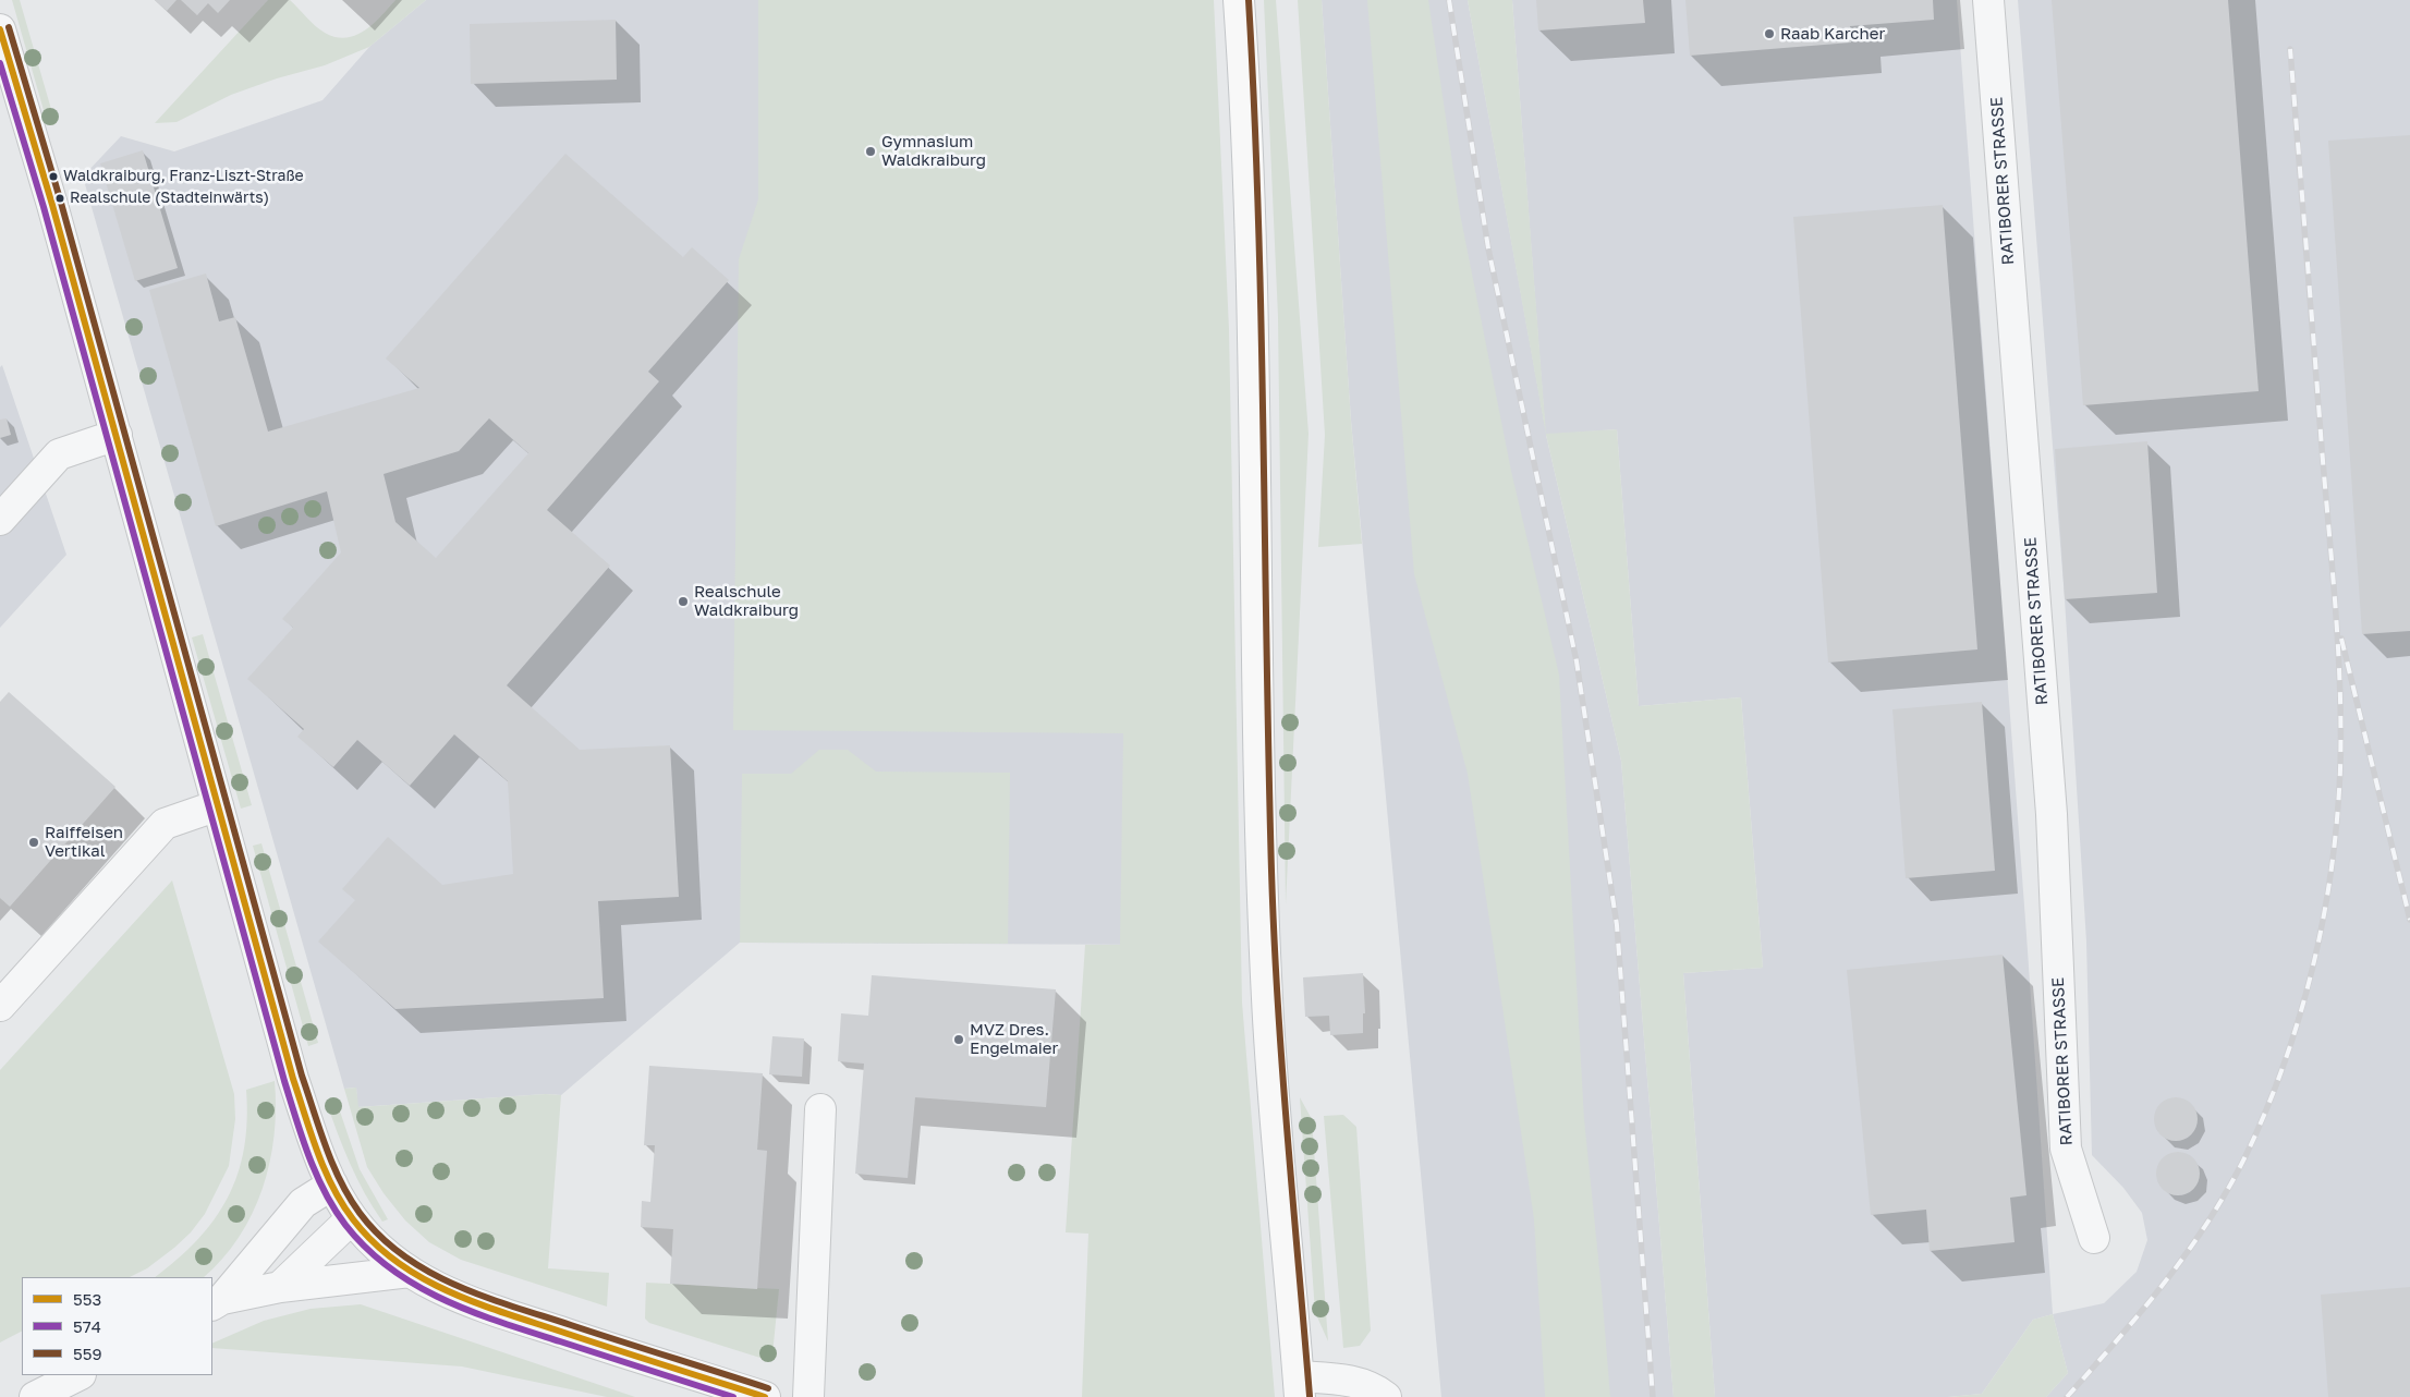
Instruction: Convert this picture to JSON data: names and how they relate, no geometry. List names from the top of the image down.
{
  "streets": {
    "street": ["RATIBORER STRASSE"]
  },
  "places": [
    "Raab Karcher",
    "Gymnasium Waldkraiburg",
    "Waldkraiburg, Franz-Liszt-Straße",
    "Realschule (Stadteinwärts)",
    "Realschule Waldkraiburg",
    "Raiffeisen Vertikal",
    "MVZ Dres. Engelmaier"
  ],
  "lines": ["transit line 559", "transit line 553", "transit line 574"],
  "legend": ["553", "574", "559"]
}
